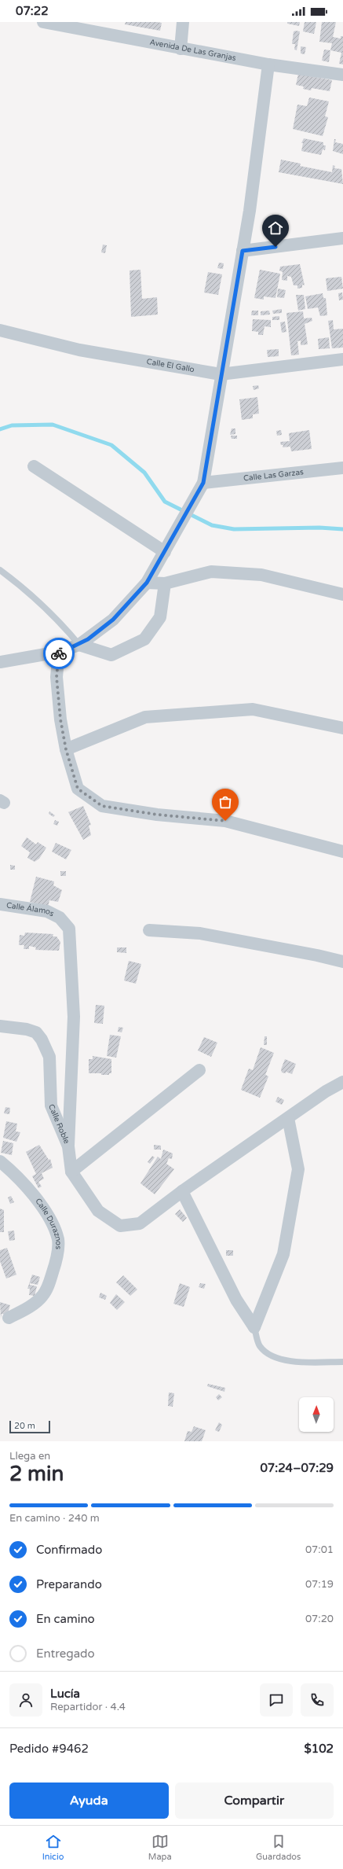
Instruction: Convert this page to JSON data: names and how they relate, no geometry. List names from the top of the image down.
{
  "streets": {
    "street": [
      "Avenida De Las Granjas",
      "Calle El Gallo",
      "Calle Las Garzas",
      "Calle Álamos",
      "Calle Roble",
      "Calle Duraznos"
    ]
  },
  "crossings": [
    ["Calle Álamos", "Calle Roble"]
  ],
  "scale_bar": "20 m",
  "north": "top",
  "page": {
    "status": "07:22",
    "scale": "20 m",
    "heading": ["2 min", "Llega en", "07:24–07:29"],
    "panel": [
      "Lucía",
      "Repartidor · 4.4",
      "Pedido #9462",
      "$102"
    ],
    "bar": "En camino · 240 m",
    "list": [
      ["Confirmado", "07:01"],
      ["Preparando", "07:19"],
      ["En camino", "07:20"],
      "Entregado"
    ],
    "buttons": ["Ayuda", "Compartir"],
    "tabs": ["Inicio", "Mapa", "Guardados"]
  }
}
